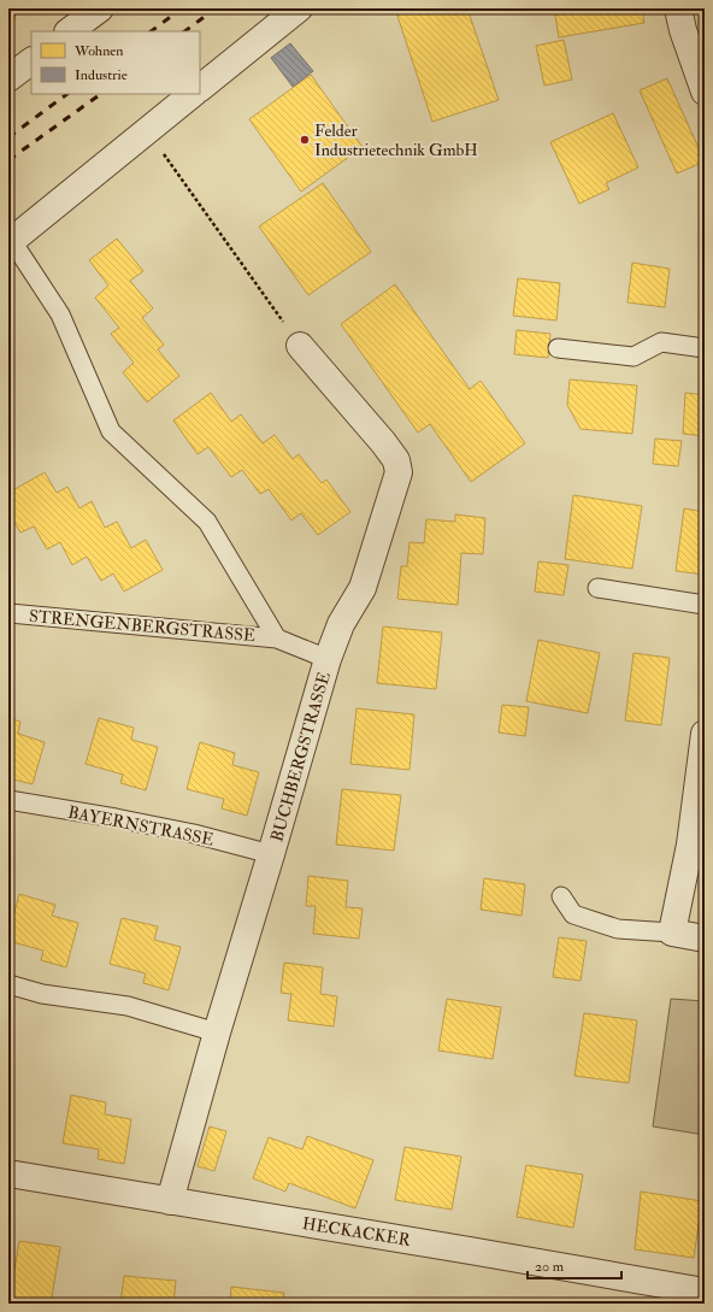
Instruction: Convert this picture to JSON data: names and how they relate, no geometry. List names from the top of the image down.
{
  "streets": {
    "street": ["STRENGENBERGSTRASSE", "BUCHBERGSTRASSE", "HECKACKER"],
    "lane": ["BAYERNSTRASSE"]
  },
  "crossings": [
    ["STRENGENBERGSTRASSE", "BUCHBERGSTRASSE"],
    ["BUCHBERGSTRASSE", "BAYERNSTRASSE"],
    ["BUCHBERGSTRASSE", "HECKACKER"]
  ],
  "places": ["Felder Industrietechnik GmbH"],
  "legend": ["Wohnen", "Industrie"],
  "scale_bar": "20 m"
}
